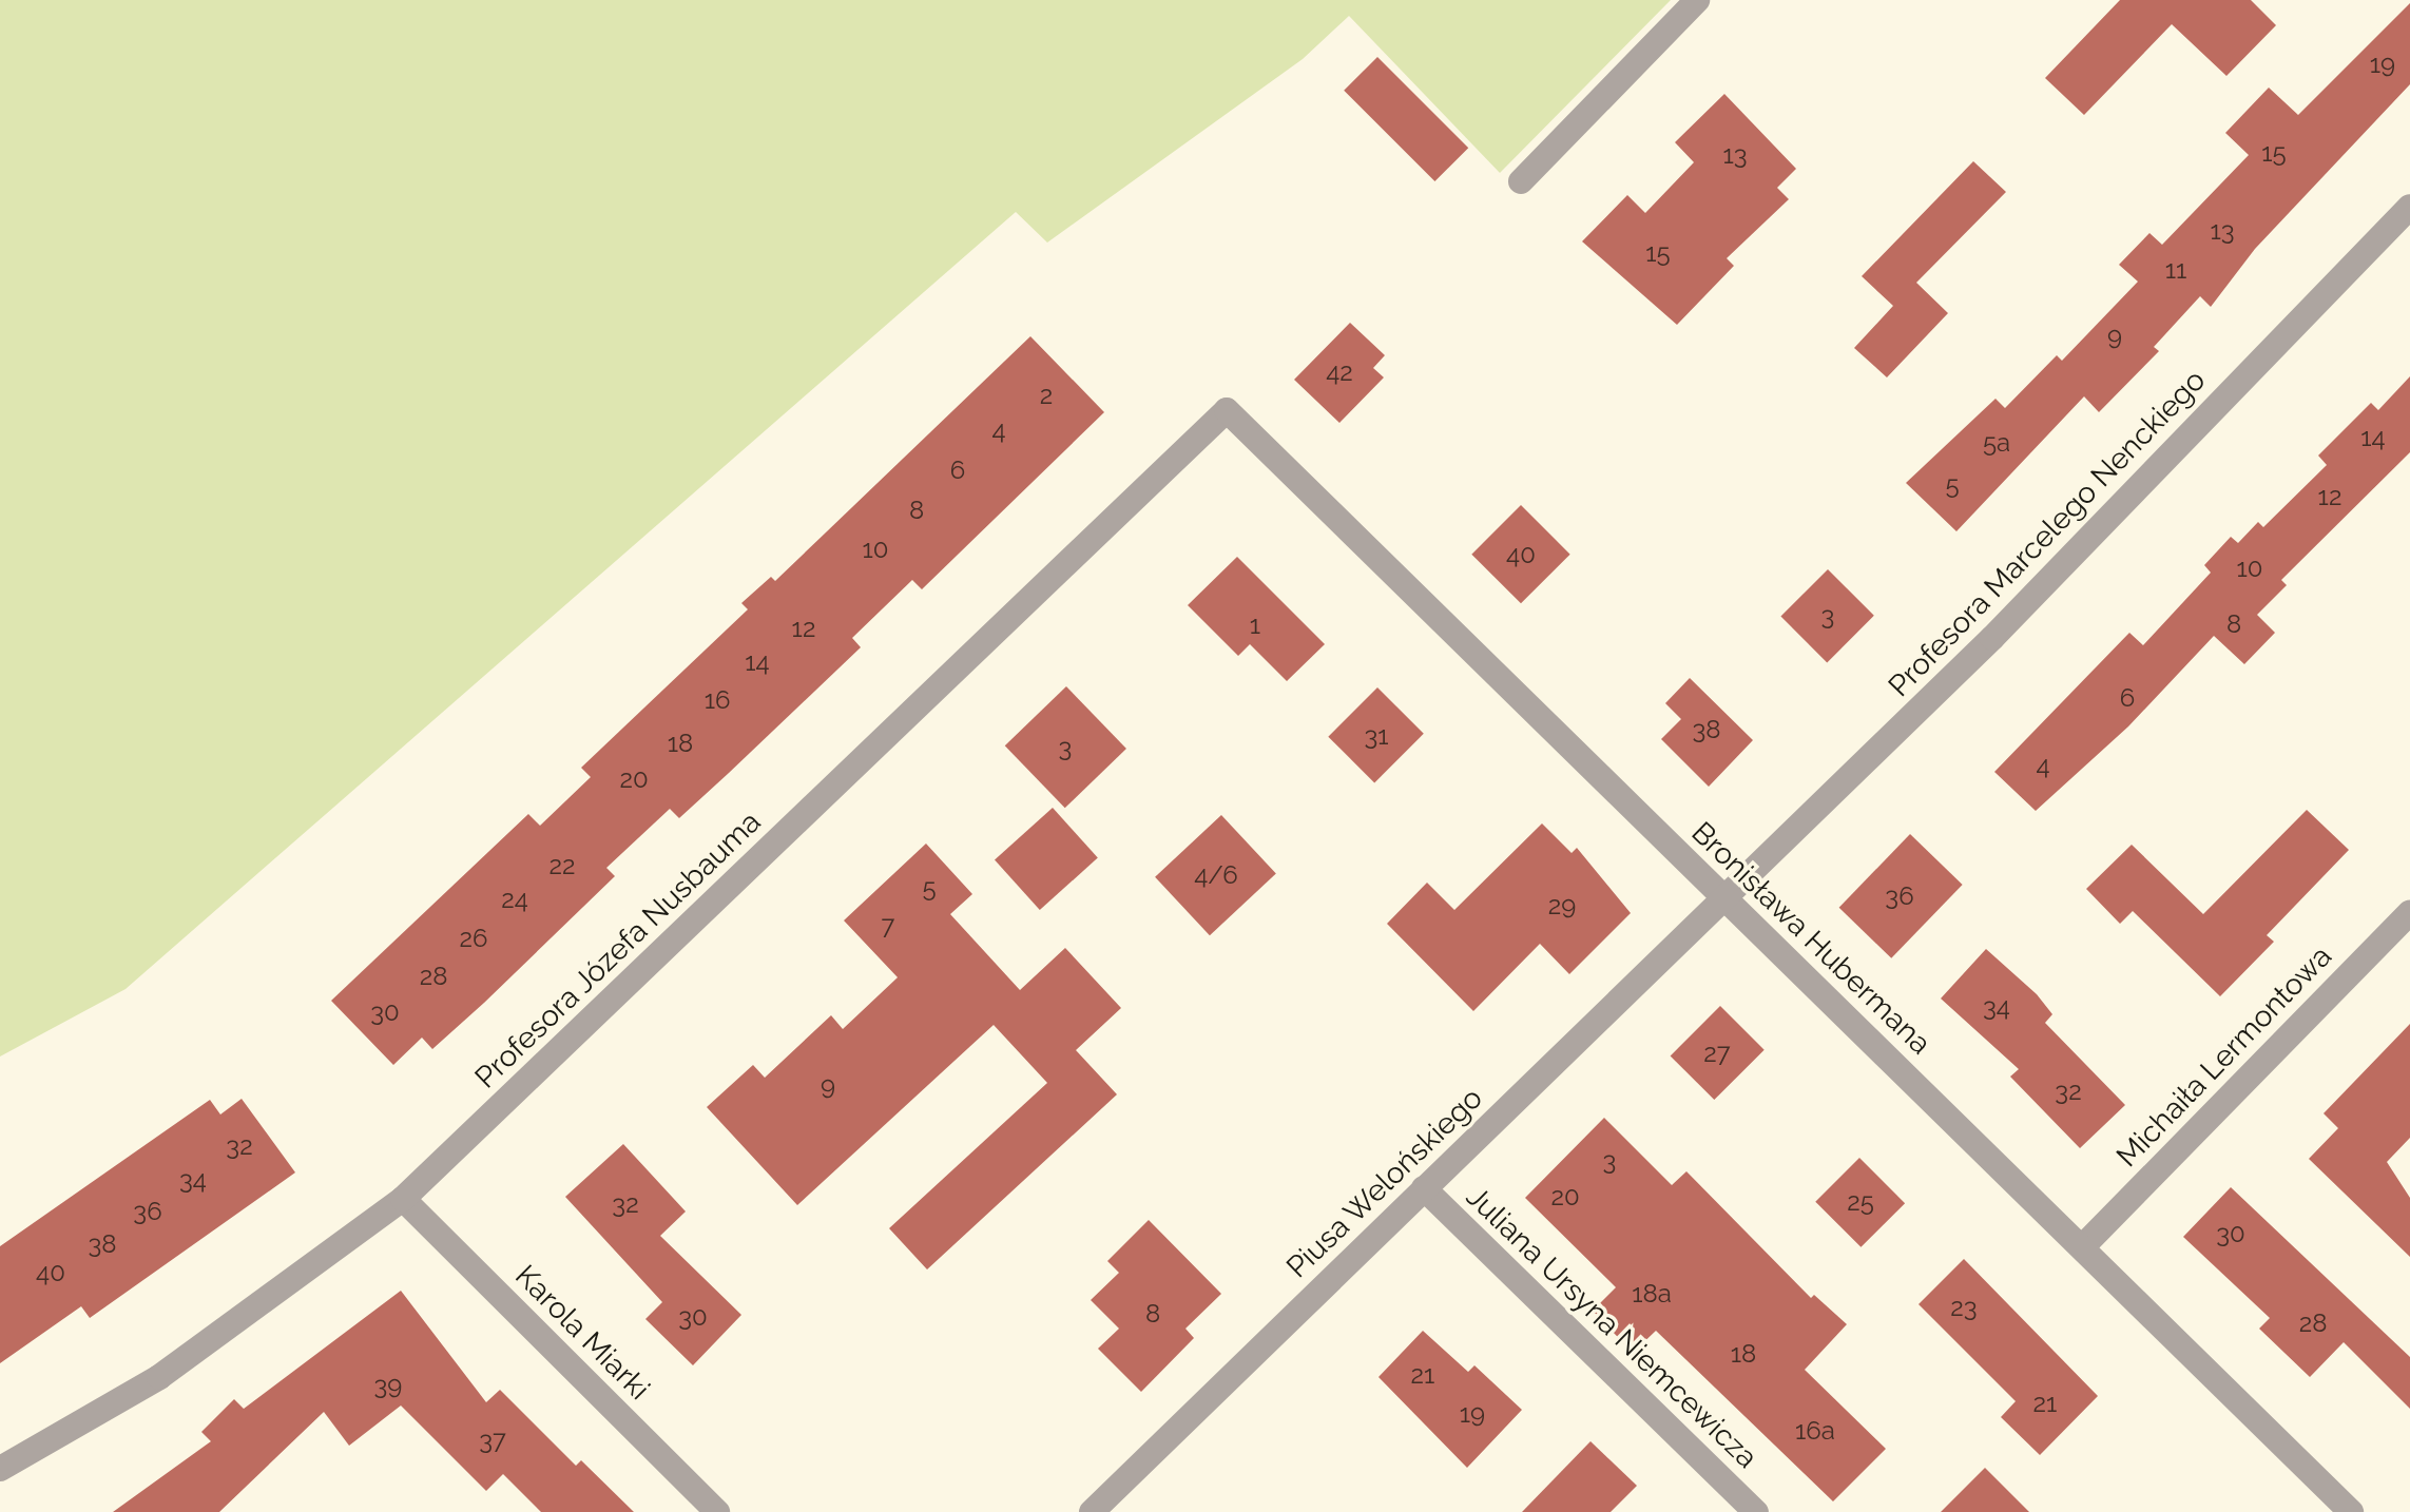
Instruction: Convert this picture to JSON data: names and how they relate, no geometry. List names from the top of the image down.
{
  "streets": {
    "street": [
      "Profesora Marcelego Nenckiego",
      "Bronisława Hubermana",
      "Profesora Józefa Nusbauma",
      "Michaiła Lermontowa",
      "Piusa Welońskiego",
      "Juliana Ursyna Niemcewicza",
      "Karola Miarki"
    ]
  },
  "crossings": [
    ["Profesora Marcelego Nenckiego", "Bronisława Hubermana"],
    ["Profesora Marcelego Nenckiego", "Piusa Welońskiego"],
    ["Bronisława Hubermana", "Profesora Józefa Nusbauma"],
    ["Bronisława Hubermana", "Michaiła Lermontowa"],
    ["Bronisława Hubermana", "Piusa Welońskiego"],
    ["Profesora Józefa Nusbauma", "Karola Miarki"],
    ["Piusa Welońskiego", "Juliana Ursyna Niemcewicza"]
  ],
  "house_numbers": [
    "19",
    "15",
    "13",
    "13",
    "15",
    "11",
    "9",
    "42",
    "2",
    "4",
    "14",
    "5a",
    "6",
    "5",
    "12",
    "8",
    "10",
    "40",
    "10",
    "3",
    "8",
    "1",
    "12",
    "14",
    "6",
    "16",
    "38",
    "31",
    "18",
    "3",
    "4",
    "20",
    "22",
    "4/6",
    "5",
    "36",
    "24",
    "29",
    "7",
    "26",
    "28",
    "34",
    "30",
    "27",
    "9",
    "32",
    "32",
    "3",
    "34",
    "20",
    "25",
    "32",
    "36",
    "30",
    "38",
    "40",
    "18a",
    "23",
    "8",
    "30",
    "28",
    "18",
    "21",
    "39",
    "21",
    "19",
    "16a",
    "37"
  ]
}
